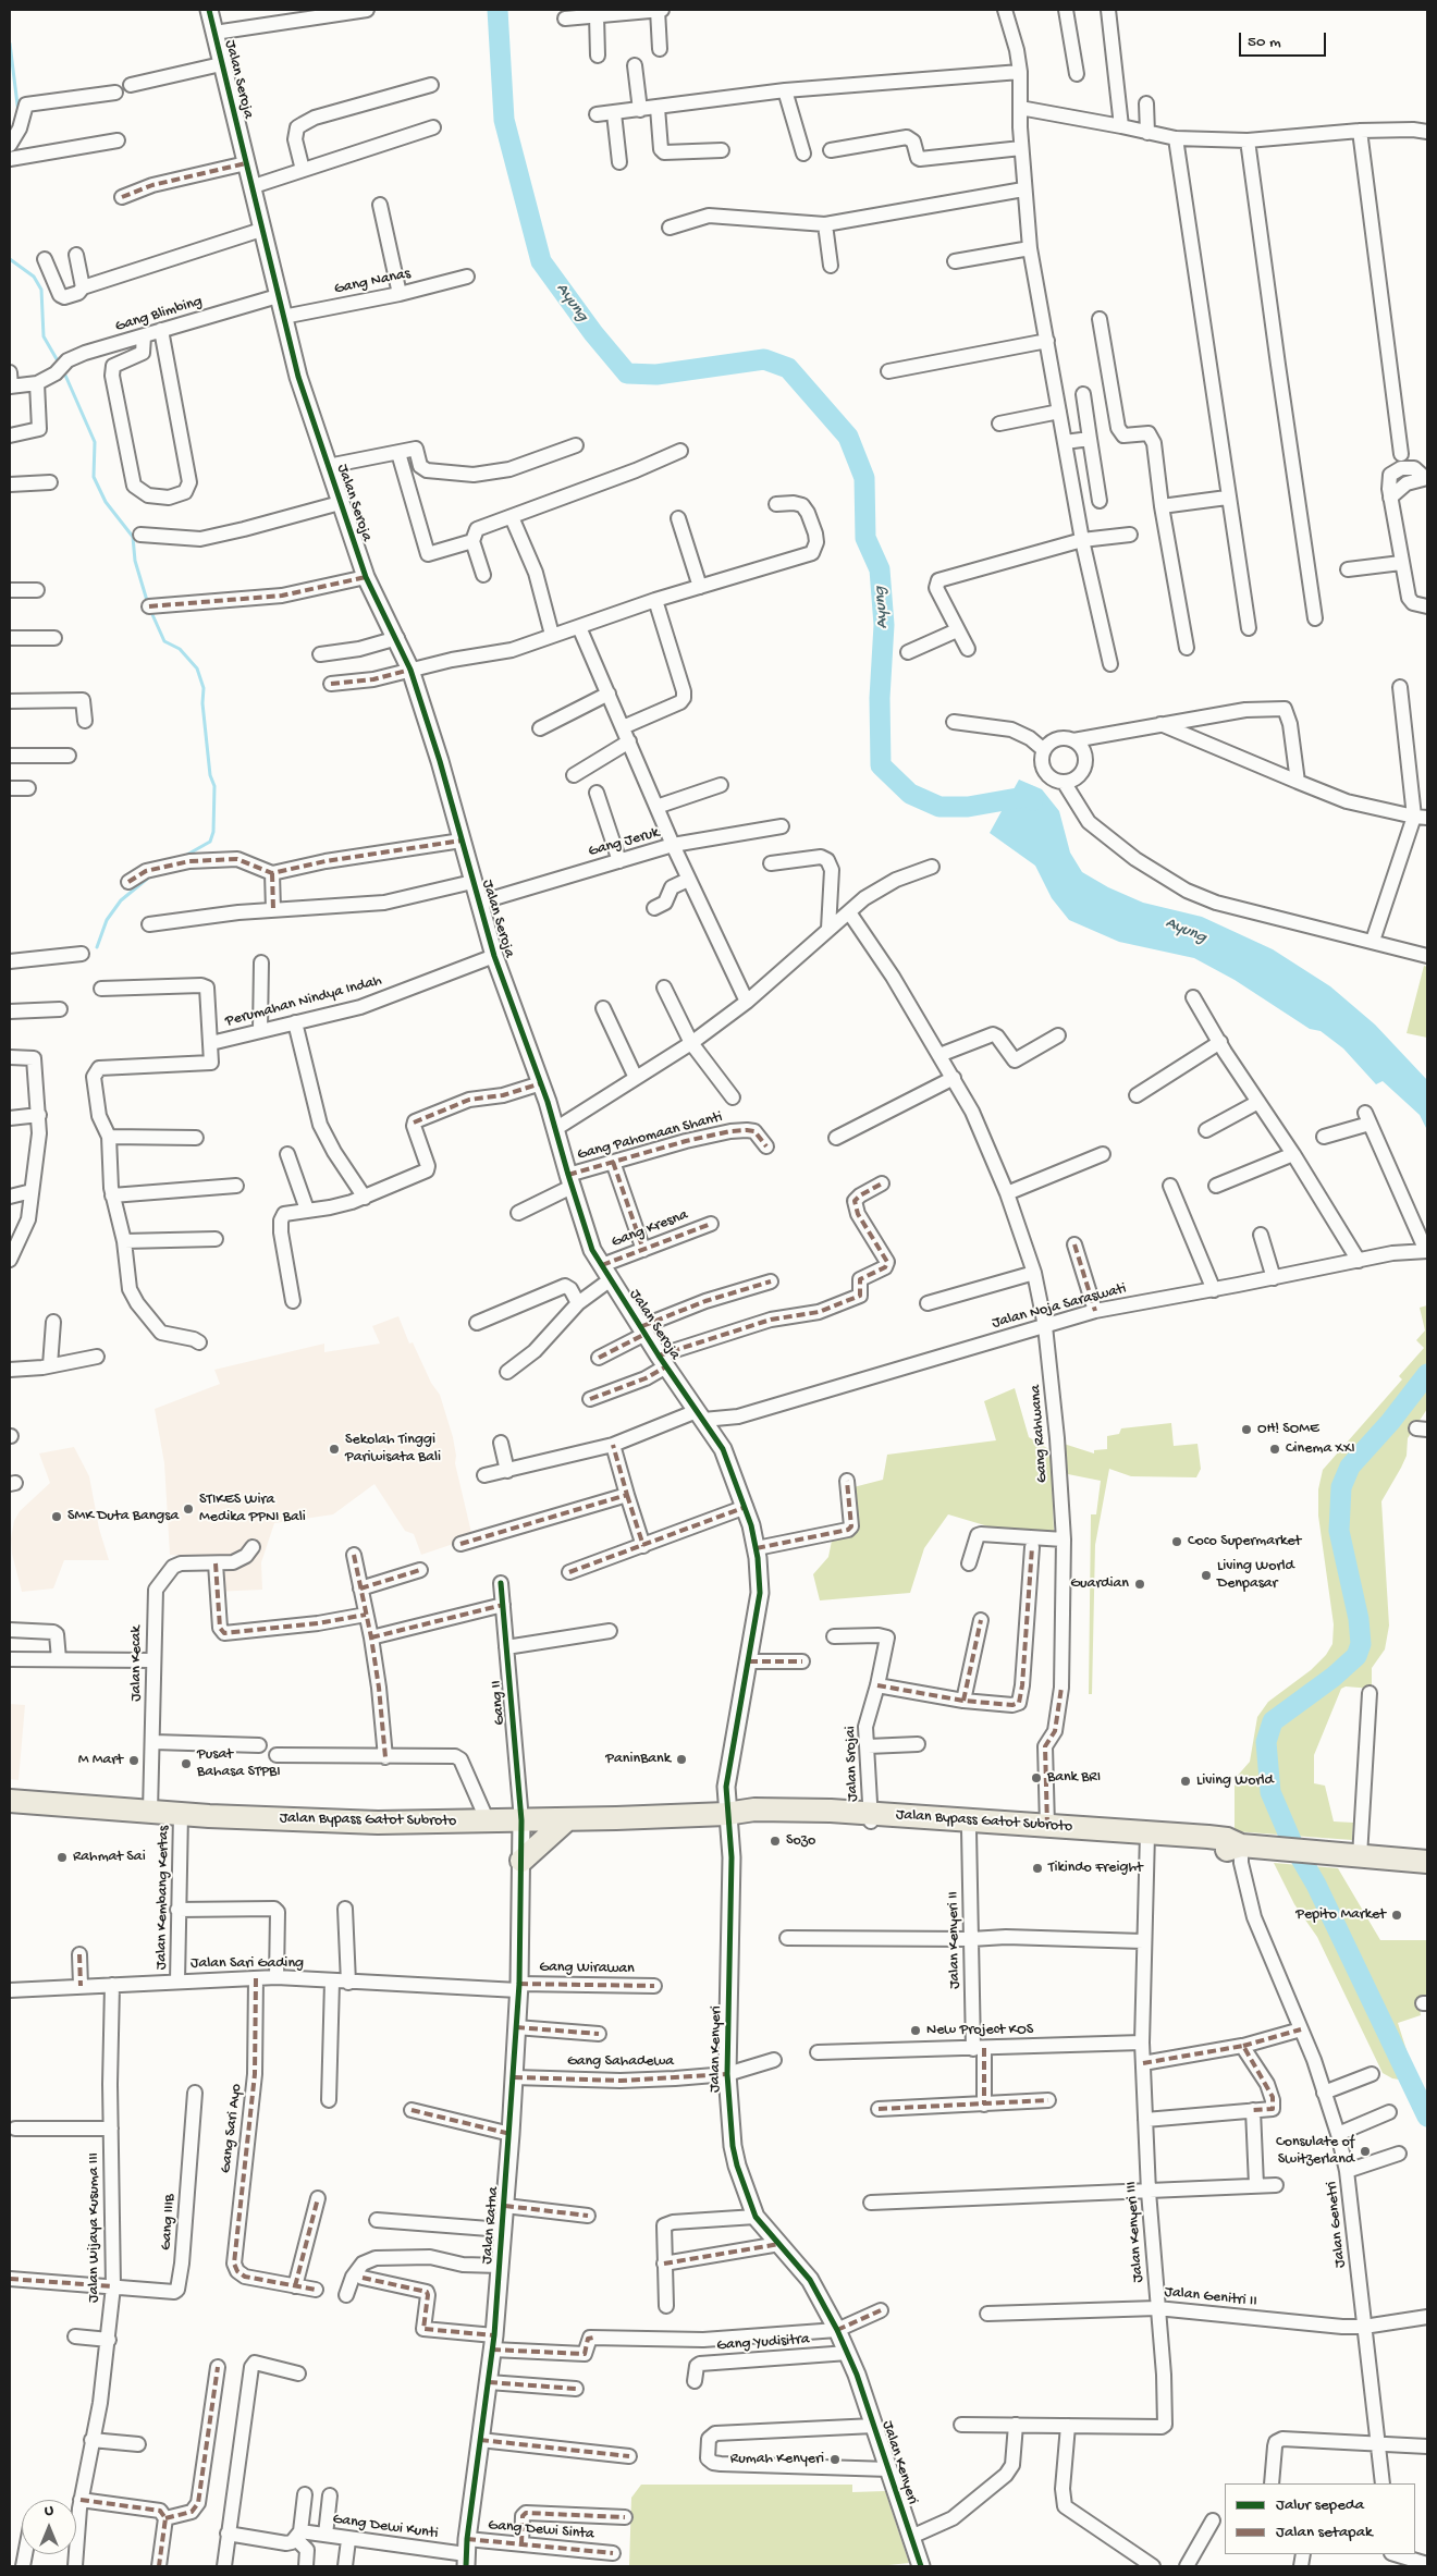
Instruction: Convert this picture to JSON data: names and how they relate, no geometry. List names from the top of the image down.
{
  "streets": {
    "highway": ["Jalan Bypass Gatot Subroto"],
    "street": [
      "Jalan Seroja",
      "Gang Nanas",
      "Gang Blimbing",
      "Gang Jeruk",
      "Perumahan Nindya Indah",
      "Gang Pahomaan Shanti",
      "Gang Kresna",
      "Jalan Noja Saraswati",
      "Gang Rahwana",
      "Jalan Kecak",
      "Gang II",
      "Jalan Srojai",
      "Jalan Kembang Kertas",
      "Jalan Kenyeri II",
      "Jalan Sari Gading",
      "Gang Wirawan",
      "Jalan Kenyeri",
      "Gang Sahadewa",
      "Gang Sari Ayo",
      "Gang IIIB",
      "Jalan Genetri",
      "Jalan Ratna",
      "Jalan Wijaya Kusuma III",
      "Jalan Kenyeri III",
      "Jalan Genitri II",
      "Gang Yudisitra",
      "Gang Dewi Kunti",
      "Gang Dewi Sinta"
    ]
  },
  "crossings": [
    ["Jalan Seroja", "Gang Nanas"],
    ["Jalan Seroja", "Gang Blimbing"],
    ["Jalan Seroja", "Gang Jeruk"],
    ["Jalan Seroja", "Perumahan Nindya Indah"],
    ["Jalan Seroja", "Gang Pahomaan Shanti"],
    ["Jalan Seroja", "Gang Kresna"],
    ["Jalan Seroja", "Jalan Noja Saraswati"],
    ["Jalan Seroja", "Jalan Bypass Gatot Subroto"],
    ["Jalan Seroja", "Jalan Kenyeri"],
    ["Jalan Noja Saraswati", "Gang Rahwana"],
    ["Gang Rahwana", "Jalan Bypass Gatot Subroto"],
    ["Jalan Kecak", "Jalan Bypass Gatot Subroto"],
    ["Gang II", "Jalan Bypass Gatot Subroto"],
    ["Gang II", "Jalan Ratna"],
    ["Jalan Srojai", "Jalan Bypass Gatot Subroto"],
    ["Jalan Bypass Gatot Subroto", "Jalan Kembang Kertas"],
    ["Jalan Bypass Gatot Subroto", "Jalan Kenyeri II"],
    ["Jalan Bypass Gatot Subroto", "Jalan Kenyeri"],
    ["Jalan Bypass Gatot Subroto", "Jalan Genetri"],
    ["Jalan Bypass Gatot Subroto", "Jalan Ratna"],
    ["Jalan Bypass Gatot Subroto", "Jalan Kenyeri III"],
    ["Jalan Kembang Kertas", "Jalan Sari Gading"],
    ["Jalan Sari Gading", "Gang Wirawan"],
    ["Jalan Sari Gading", "Gang Sari Ayo"],
    ["Jalan Sari Gading", "Jalan Ratna"],
    ["Jalan Sari Gading", "Jalan Wijaya Kusuma III"],
    ["Gang Wirawan", "Jalan Ratna"],
    ["Jalan Kenyeri", "Gang Sahadewa"],
    ["Jalan Kenyeri", "Gang Yudisitra"],
    ["Gang Sahadewa", "Jalan Ratna"],
    ["Gang IIIB", "Jalan Wijaya Kusuma III"],
    ["Jalan Genetri", "Jalan Genitri II"],
    ["Jalan Ratna", "Gang Dewi Kunti"],
    ["Jalan Ratna", "Gang Dewi Sinta"],
    ["Jalan Kenyeri III", "Jalan Genitri II"],
    ["Gang Dewi Kunti", "Gang Dewi Sinta"]
  ],
  "water": ["Ayung"],
  "places": [
    "OH! SOME",
    "Sekolah Tinggi Pariwisata Bali",
    "Cinema XXI",
    "STIKES Wira Medika PPNI Bali",
    "SMK Duta Bangsa",
    "Coco Supermarket",
    "Living World Denpasar",
    "Guardian",
    "PaninBank",
    "M Mart",
    "Pusat Bahasa STPBI",
    "Bank BRI",
    "Living World",
    "Sozo",
    "Rahmat Sai",
    "Tikindo Freight",
    "Pepito Market",
    "New Project KOS",
    "Consulate of Switzerland",
    "Rumah Kenyeri"
  ],
  "legend": ["Jalur sepeda", "Jalan setapak"],
  "scale_bar": "50 m",
  "north": "top"
}
